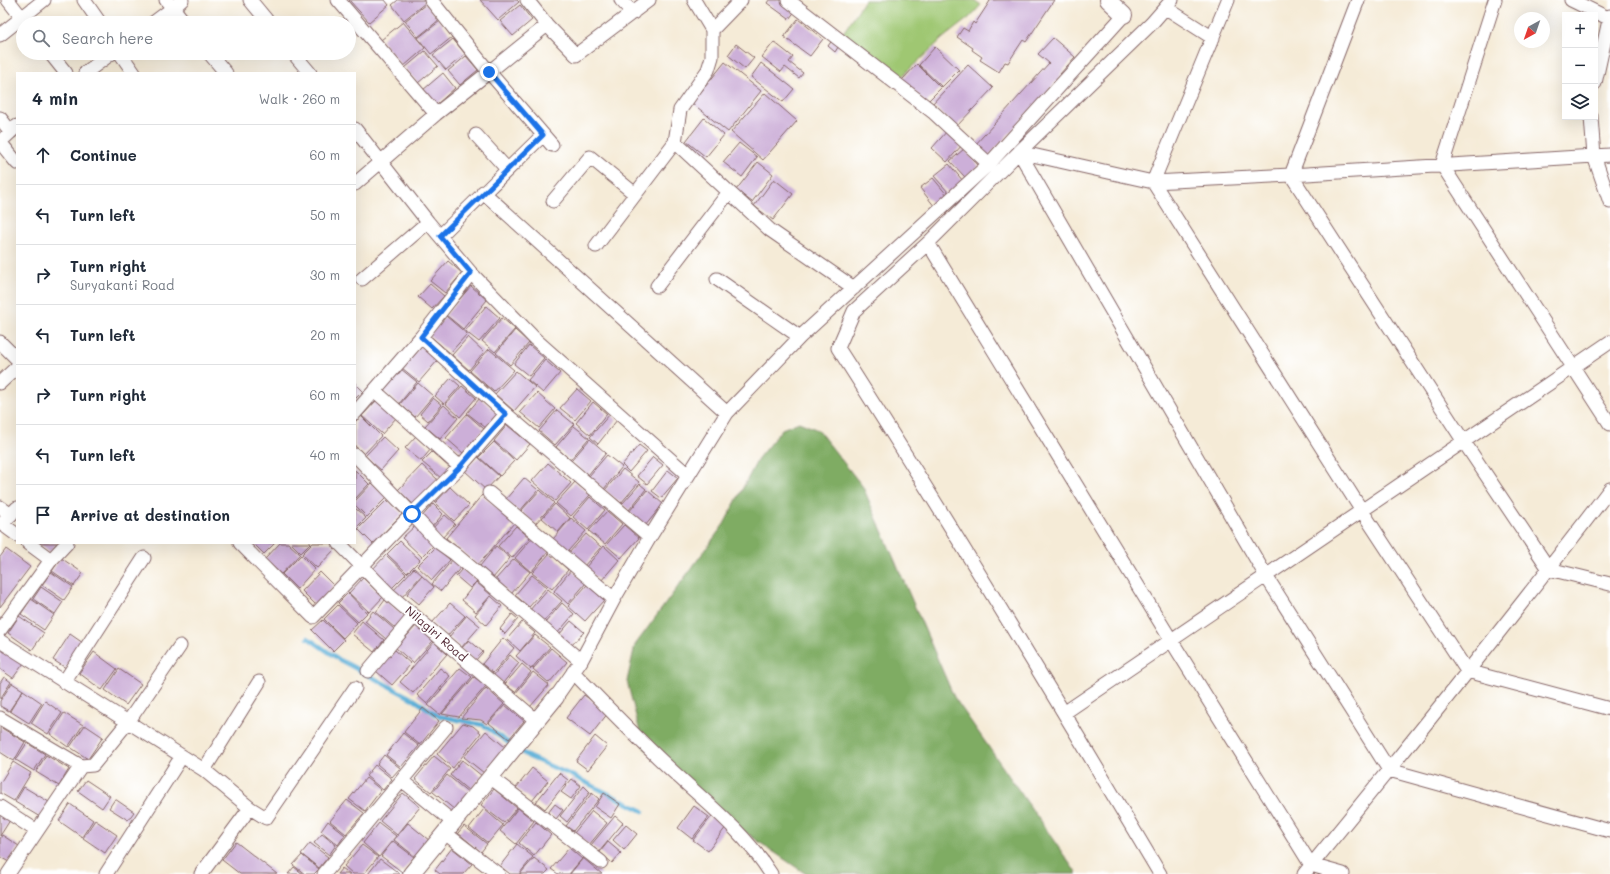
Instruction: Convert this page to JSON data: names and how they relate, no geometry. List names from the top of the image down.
{
  "streets": {
    "street": ["Nilagiri Road"]
  },
  "north": "bottom left",
  "page": {
    "map_buttons": ["+", "−"],
    "search": "Search here",
    "heading": ["4 min", "Walk · 260 m"],
    "list": [
      ["Continue", "60 m"],
      ["Turn left", "50 m"],
      ["Turn right", "Suryakanti Road", "30 m"],
      ["Turn left", "20 m"],
      ["Turn right", "60 m"],
      ["Turn left", "40 m"],
      "Arrive at destination"
    ]
  }
}
